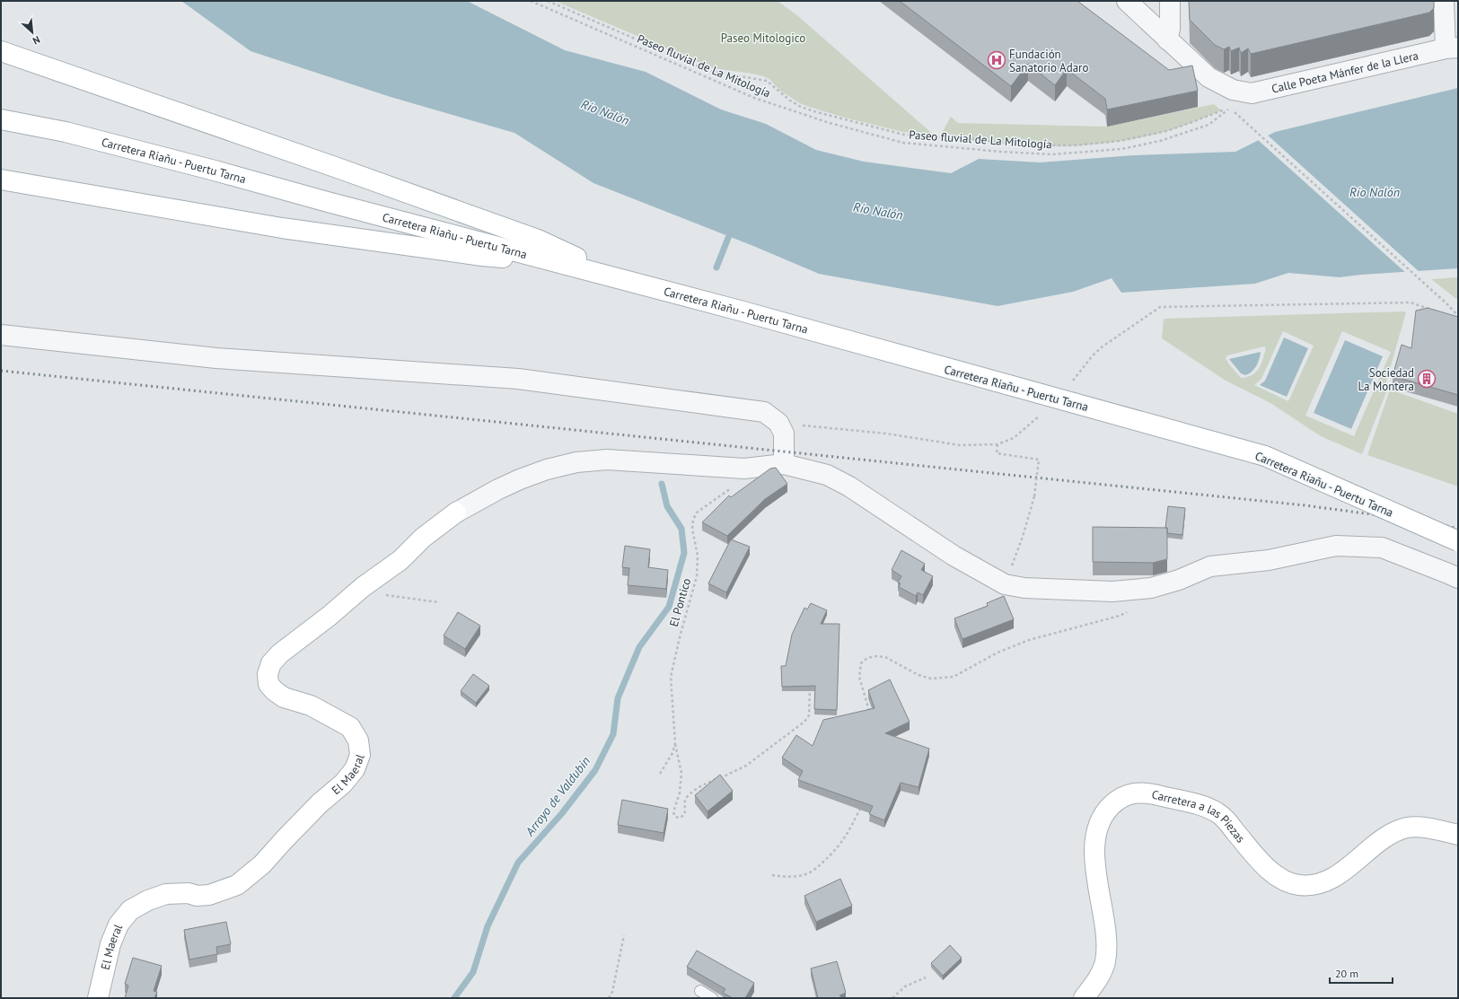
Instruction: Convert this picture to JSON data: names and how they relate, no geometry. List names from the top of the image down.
{
  "streets": {
    "main road": ["Carretera Riañu - Puertu Tarna", "El Maeral", "Carretera a las Piezas"],
    "street": ["Calle Poeta Mánfer de la Llera"],
    "path": ["Paseo fluvial de La Mitología", "El Pontico"]
  },
  "crossings": [
    ["Paseo fluvial de La Mitología", "Calle Poeta Mánfer de la Llera"]
  ],
  "water": ["Río Nalón", "Arroyo de Valdubin"],
  "parks": ["Paseo Mitologico"],
  "places": {
    "hospital": ["Fundación Sanatorio Adaro"],
    "building": ["Sociedad La Montera"]
  },
  "scale_bar": "20 m",
  "north": "bottom right"
}
